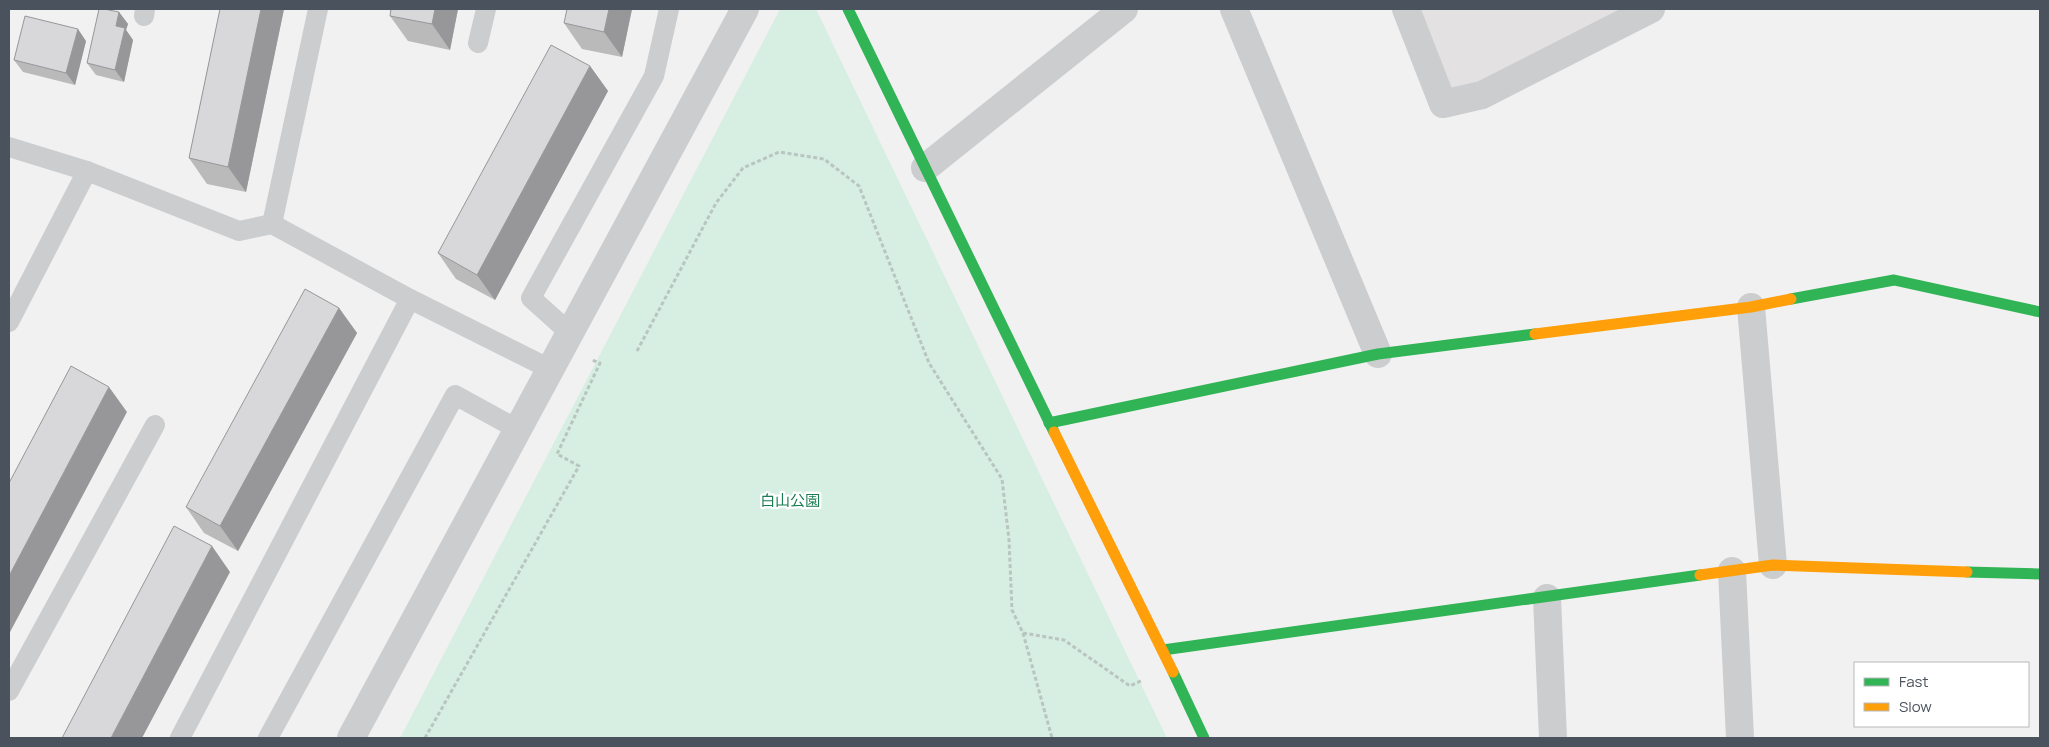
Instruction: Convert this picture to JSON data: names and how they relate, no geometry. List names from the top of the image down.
{
  "parks": ["白山公園"],
  "legend": ["Fast", "Slow"]
}
